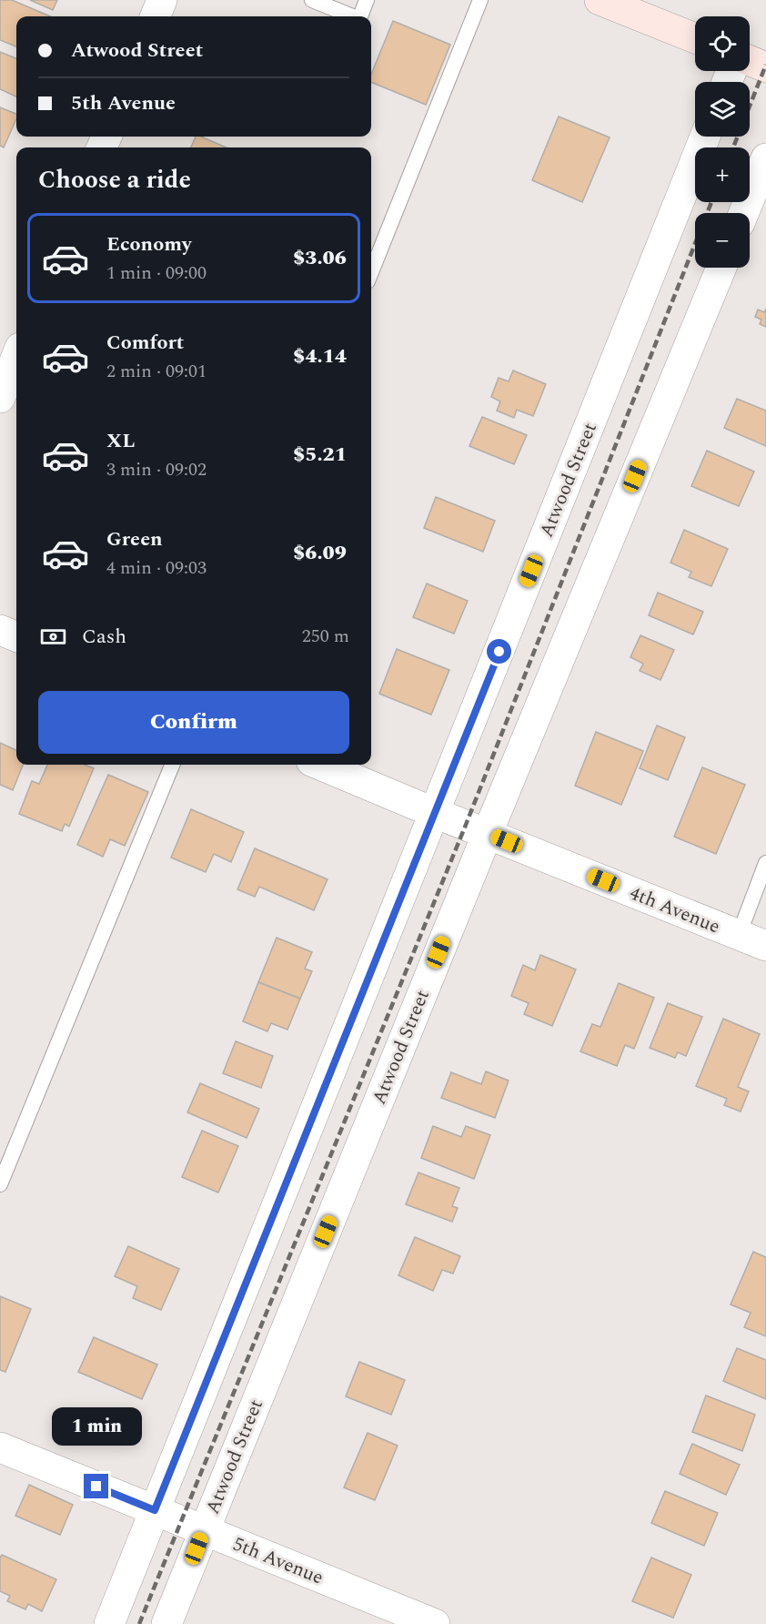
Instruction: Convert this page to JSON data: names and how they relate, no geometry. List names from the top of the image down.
{
  "streets": {
    "street": ["Atwood Street", "4th Avenue", "5th Avenue"]
  },
  "crossings": [
    ["Atwood Street", "4th Avenue"],
    ["Atwood Street", "5th Avenue"]
  ],
  "page": {
    "map_buttons": ["+", "−"],
    "banner": ["Atwood Street", "5th Avenue"],
    "heading": "Choose a ride",
    "list": [
      {
        "name": "Economy",
        "note": "1 min · 09:00",
        "value": "$3.06"
      },
      {
        "name": "Comfort",
        "note": "2 min · 09:01",
        "value": "$4.14"
      },
      {
        "name": "XL",
        "note": "3 min · 09:02",
        "value": "$5.21"
      },
      {
        "name": "Green",
        "note": "4 min · 09:03",
        "value": "$6.09"
      }
    ],
    "pay": ["Cash", "250 m"],
    "buttons": "Confirm",
    "bubble": "1 min"
  }
}
